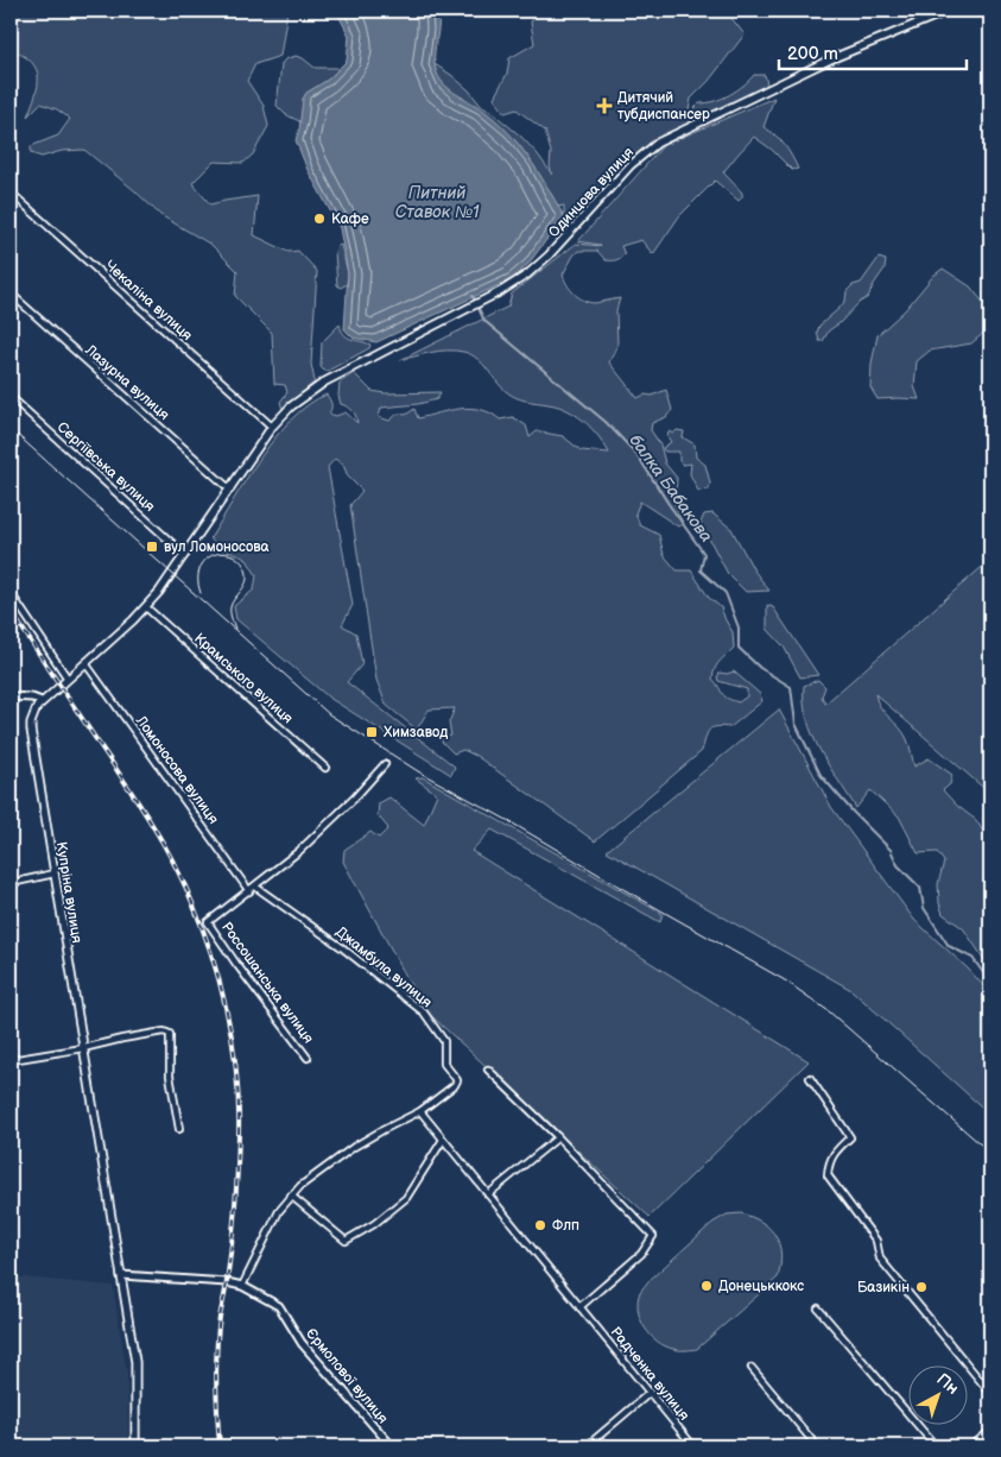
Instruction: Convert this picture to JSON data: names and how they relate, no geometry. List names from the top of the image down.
{
  "streets": {
    "main road": ["Одинцова вулиця", "Купріна вулиця"],
    "street": [
      "Чекаліна вулиця",
      "Лазурна вулиця",
      "Сергіївська вулиця",
      "Крамського вулиця",
      "Ломоносова вулиця",
      "Джамбула вулиця",
      "Россошанська вулиця",
      "Радченка вулиця",
      "Єрмолової вулиця"
    ]
  },
  "crossings": [
    ["Одинцова вулиця", "Чекаліна вулиця"],
    ["Одинцова вулиця", "Купріна вулиця"],
    ["Чекаліна вулиця", "Купріна вулиця"],
    ["Лазурна вулиця", "Купріна вулиця"],
    ["Сергіївська вулиця", "Купріна вулиця"],
    ["Крамського вулиця", "Купріна вулиця"],
    ["Ломоносова вулиця", "Купріна вулиця"],
    ["Ломоносова вулиця", "Джамбула вулиця"],
    ["Ломоносова вулиця", "Россошанська вулиця"],
    ["Купріна вулиця", "Єрмолової вулиця"],
    ["Джамбула вулиця", "Россошанська вулиця"]
  ],
  "water": ["Питний Ставок №1", "балка Бабакова"],
  "places": {
    "health": ["Дитячий тубдиспансер"],
    "other": [
      "Кафе",
      "Флп",
      "Донецьккокс",
      "Базикін"
    ],
    "transit": ["вул Ломоносова", "Химзавод"]
  },
  "scale_bar": "200 m",
  "north": "top right"
}
